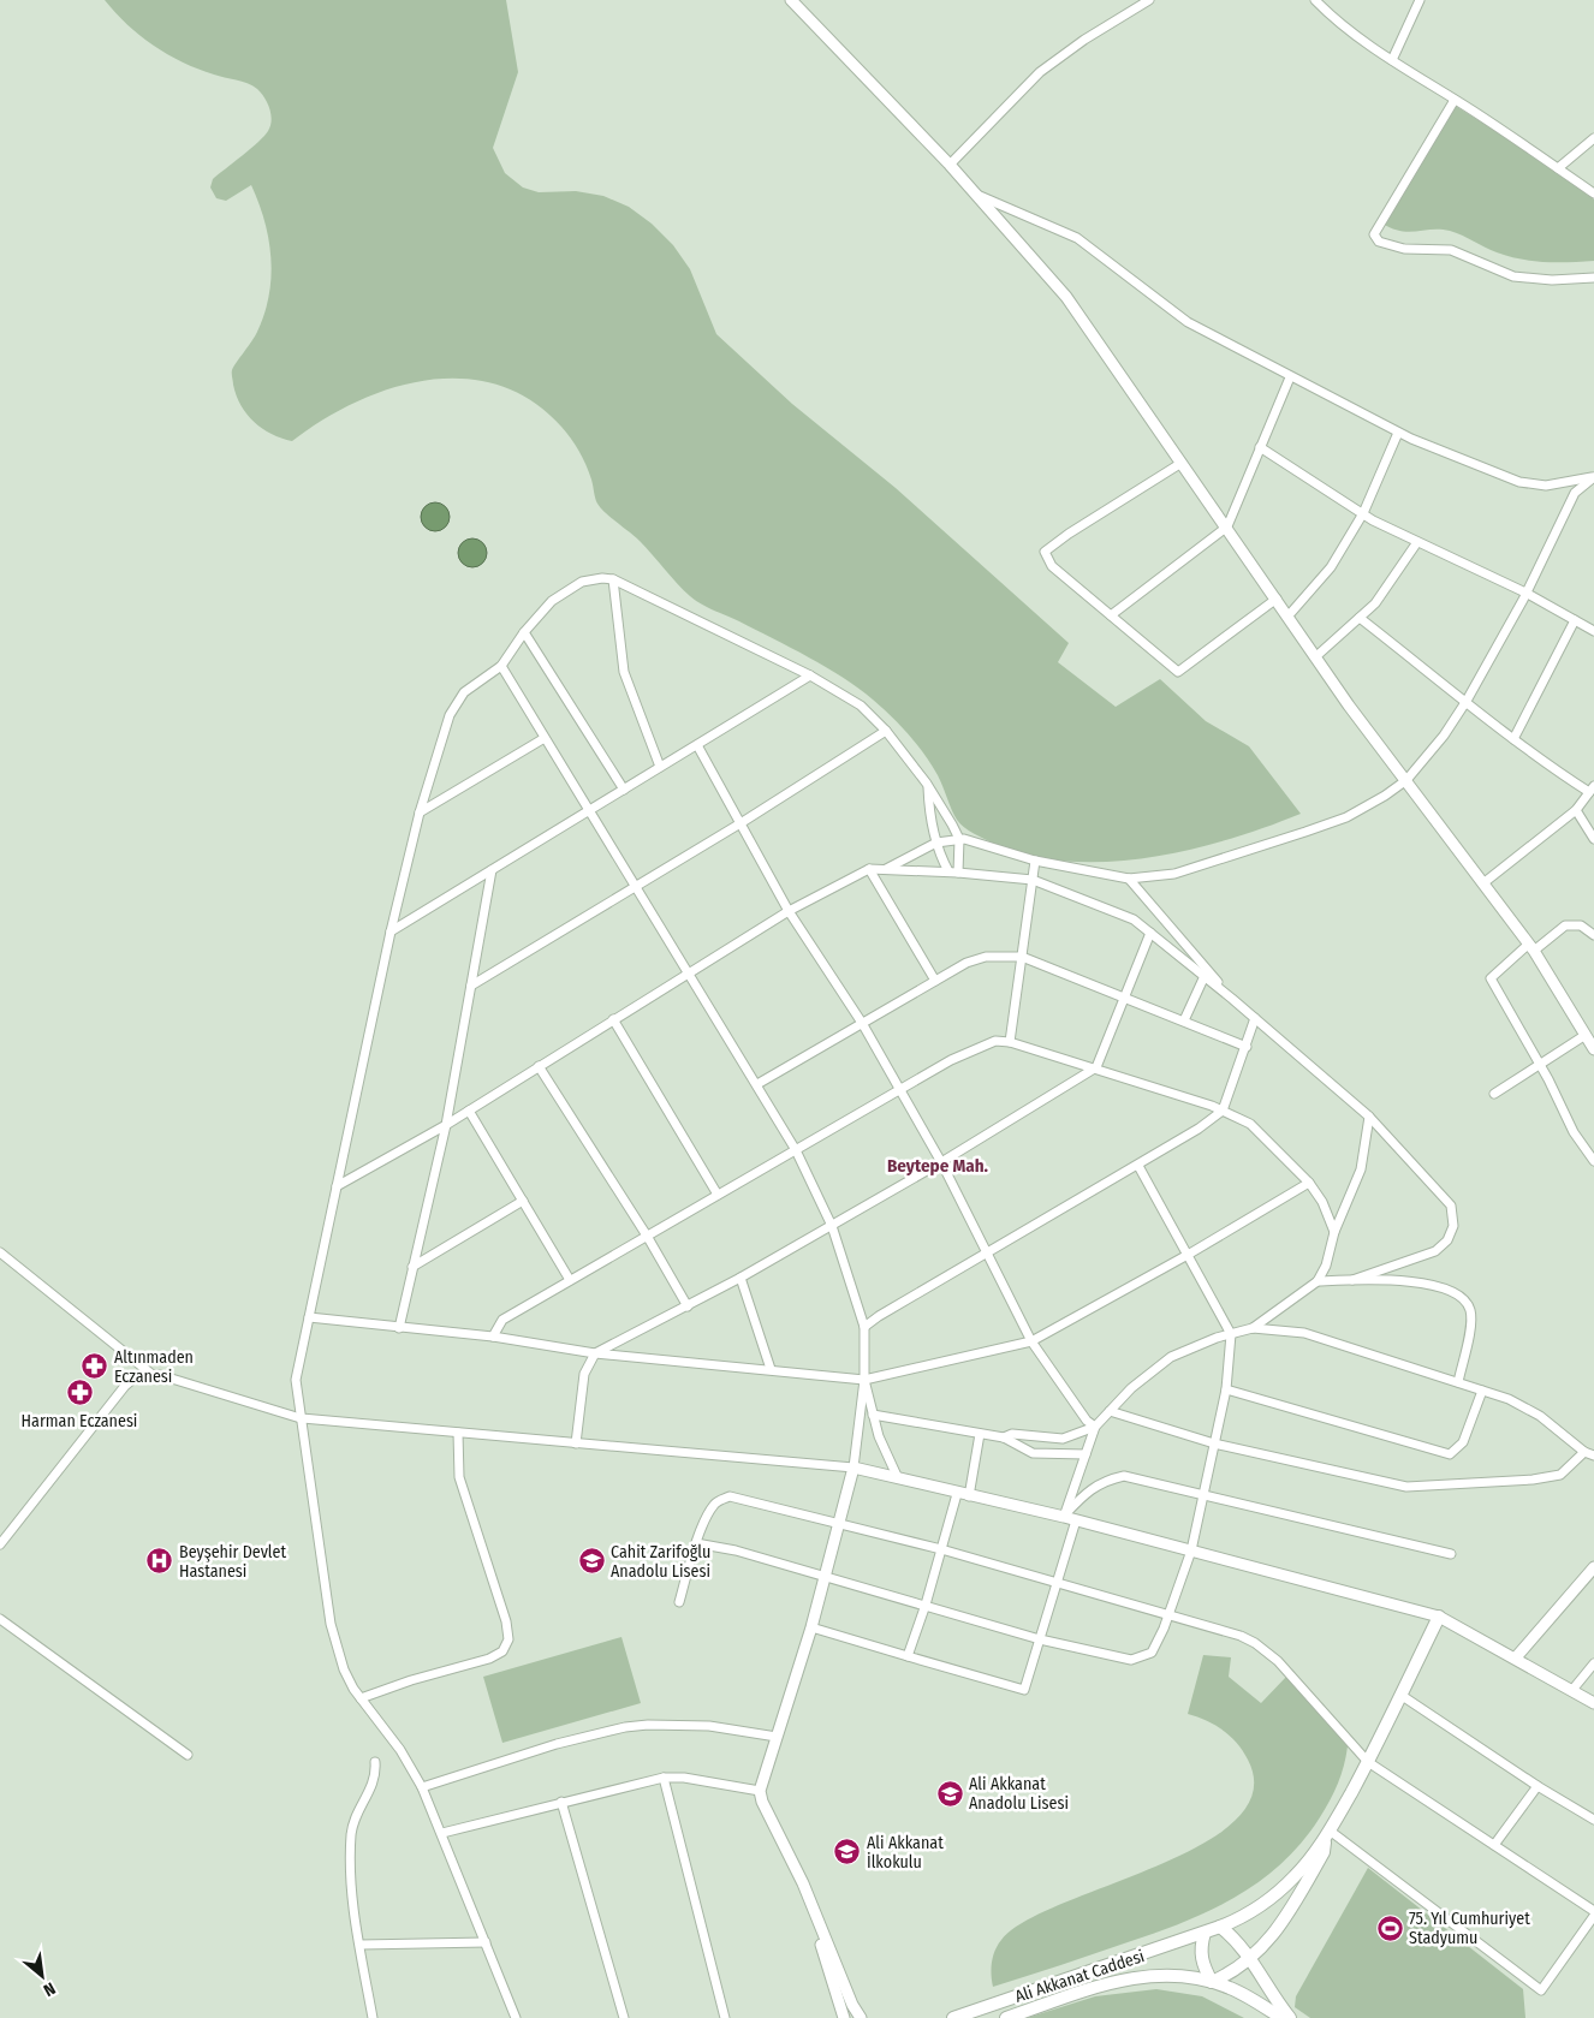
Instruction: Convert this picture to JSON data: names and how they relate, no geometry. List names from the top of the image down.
{
  "streets": {
    "main road": ["Ali Akkanat Caddesi"]
  },
  "districts": ["Beytepe Mah."],
  "places": {
    "pharmacy": ["Altınmaden Eczanesi", "Harman Eczanesi"],
    "hospital": ["Beyşehir Devlet Hastanesi"],
    "school or university": ["Cahit Zarifoğlu Anadolu Lisesi", "Ali Akkanat Anadolu Lisesi", "Ali Akkanat İlkokulu"],
    "sports": ["75. Yıl Cumhuriyet Stadyumu"]
  },
  "north": "bottom right"
}
